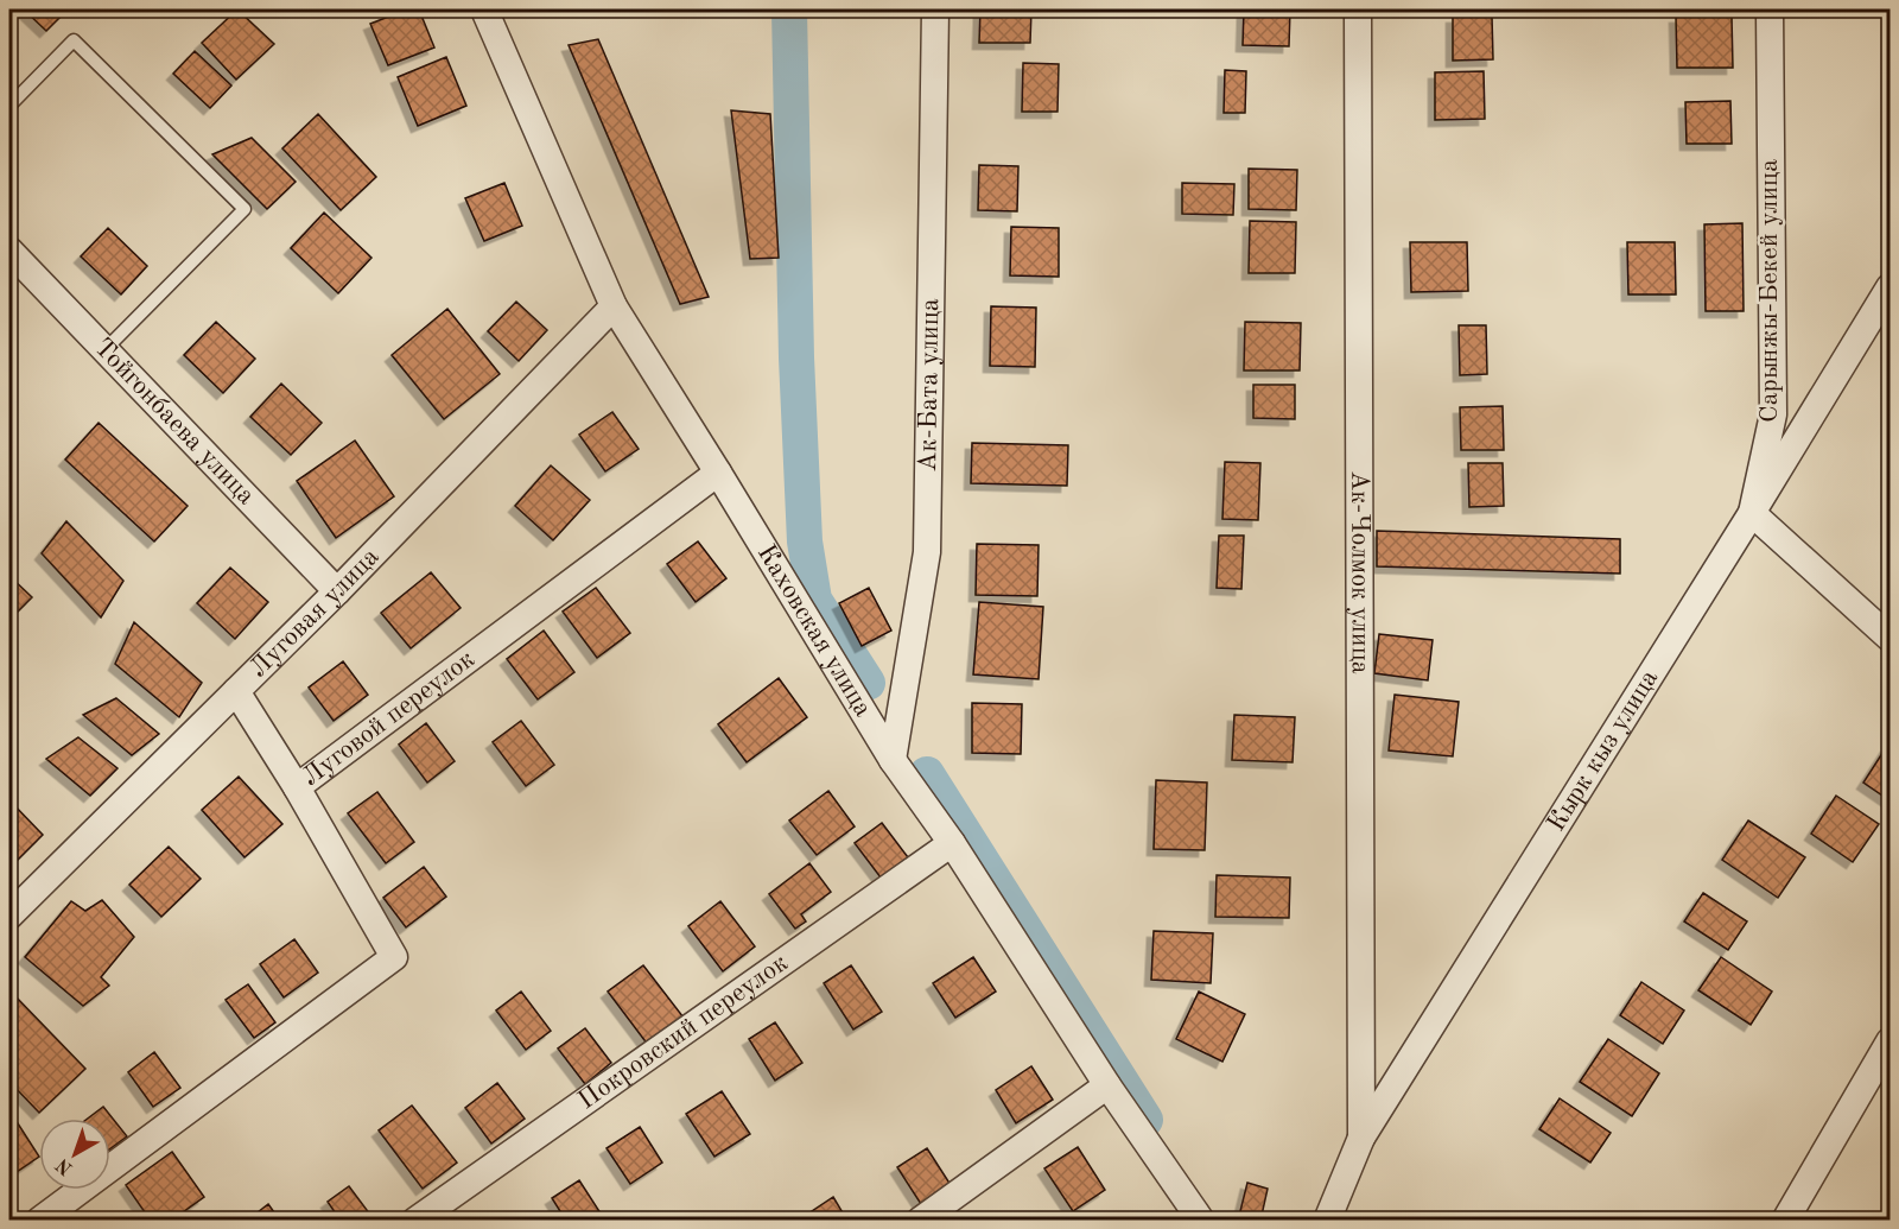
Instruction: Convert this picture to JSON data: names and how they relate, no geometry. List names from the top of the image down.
{
  "streets": {
    "street": [
      "Сарынжы-Бекей улица",
      "Ак-Бата улица",
      "Тойгонбаева улица",
      "Ак-Чолмок улица",
      "Луговая улица",
      "Каховская улица",
      "Луговой переулок",
      "Кырк кыз улица",
      "Покровский переулок"
    ]
  },
  "crossings": [
    ["Сарынжы-Бекей улица", "Кырк кыз улица"],
    ["Ак-Бата улица", "Каховская улица"],
    ["Тойгонбаева улица", "Луговая улица"],
    ["Ак-Чолмок улица", "Кырк кыз улица"],
    ["Луговая улица", "Каховская улица"],
    ["Каховская улица", "Луговой переулок"],
    ["Каховская улица", "Покровский переулок"]
  ],
  "north": "bottom left"
}
